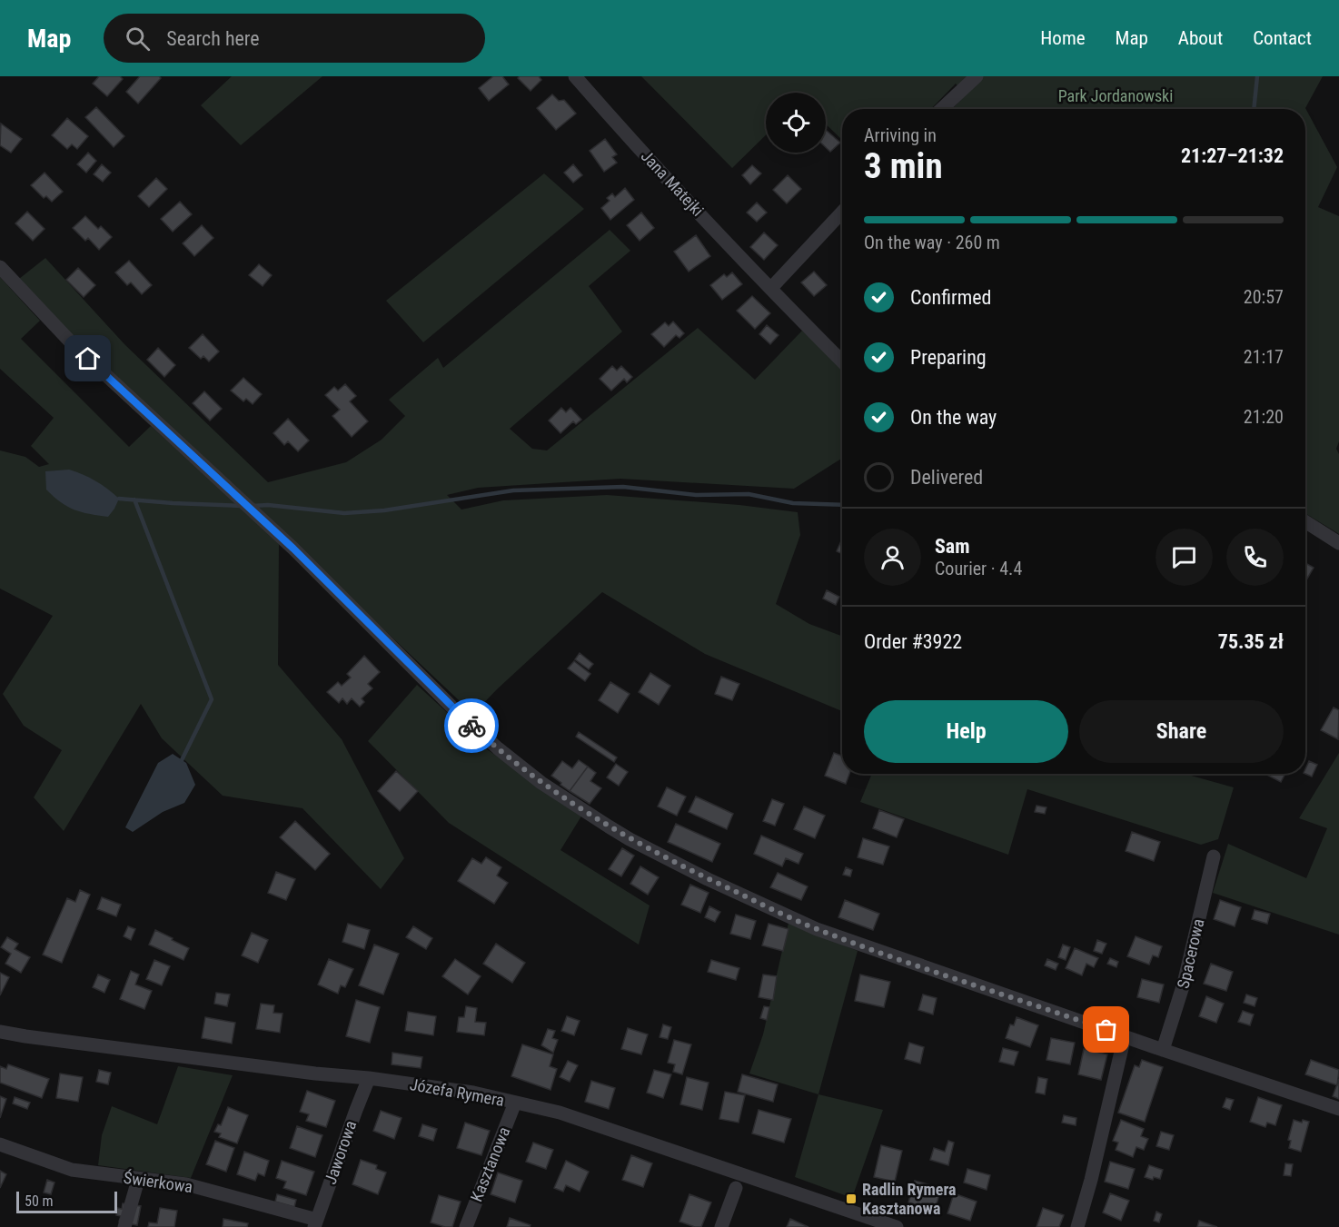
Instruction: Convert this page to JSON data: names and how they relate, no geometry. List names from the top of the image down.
{
  "streets": {
    "street": [
      "Jana Matejki",
      "Spacerowa",
      "Józefa Rymera",
      "Jaworowa",
      "Kasztanowa",
      "Świerkowa"
    ]
  },
  "crossings": [
    ["Józefa Rymera", "Jaworowa"],
    ["Józefa Rymera", "Kasztanowa"],
    ["Jaworowa", "Świerkowa"]
  ],
  "parks": ["Park Jordanowski"],
  "places": {
    "transit": ["Radlin Rymera Kasztanowa"]
  },
  "scale_bar": "50 m",
  "page": {
    "header": "Map",
    "search": "Search here",
    "nav": [
      "Home",
      "Map",
      "About",
      "Contact"
    ],
    "heading": ["3 min", "Arriving in", "21:27–21:32"],
    "panel": [
      "Sam",
      "Courier · 4.4",
      "Order #3922",
      "75.35 zł"
    ],
    "bar": "On the way · 260 m",
    "list": [
      ["Confirmed", "20:57"],
      ["Preparing", "21:17"],
      ["On the way", "21:20"],
      "Delivered"
    ],
    "buttons": ["Help", "Share"],
    "scale": "50 m"
  }
}
